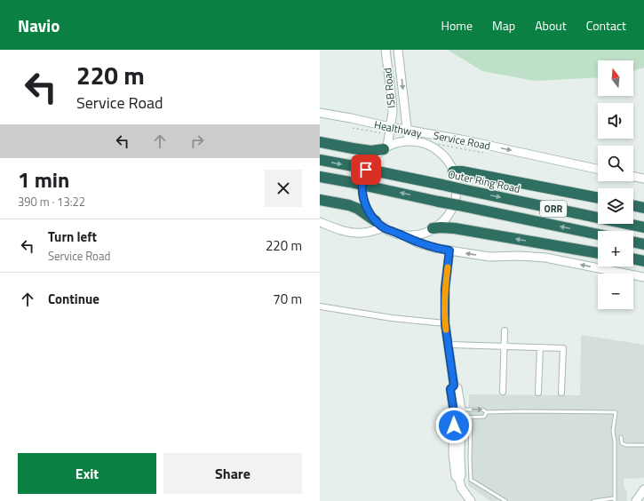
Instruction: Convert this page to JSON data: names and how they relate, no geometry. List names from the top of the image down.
{
  "streets": {
    "highway": ["Outer Ring Road", "ORR"],
    "main road": ["ISB Road", "Service Road"],
    "path": ["Healthway"]
  },
  "crossings": [
    ["ISB Road", "Healthway"],
    ["ISB Road", "Service Road"],
    ["Healthway", "Service Road"]
  ],
  "one_way": ["Service Road"],
  "north": "top",
  "page": {
    "header": "Navio",
    "nav": [
      "Home",
      "Map",
      "About",
      "Contact"
    ],
    "turn": ["220 m", "Service Road"],
    "map_buttons": ["+", "−"],
    "heading": ["1 min", "390 m · 13:22"],
    "list": [
      {
        "name": "Turn left",
        "note": "Service Road",
        "value": "220 m"
      },
      {
        "name": "Continue",
        "value": "70 m"
      }
    ],
    "buttons": ["Exit", "Share"]
  }
}
